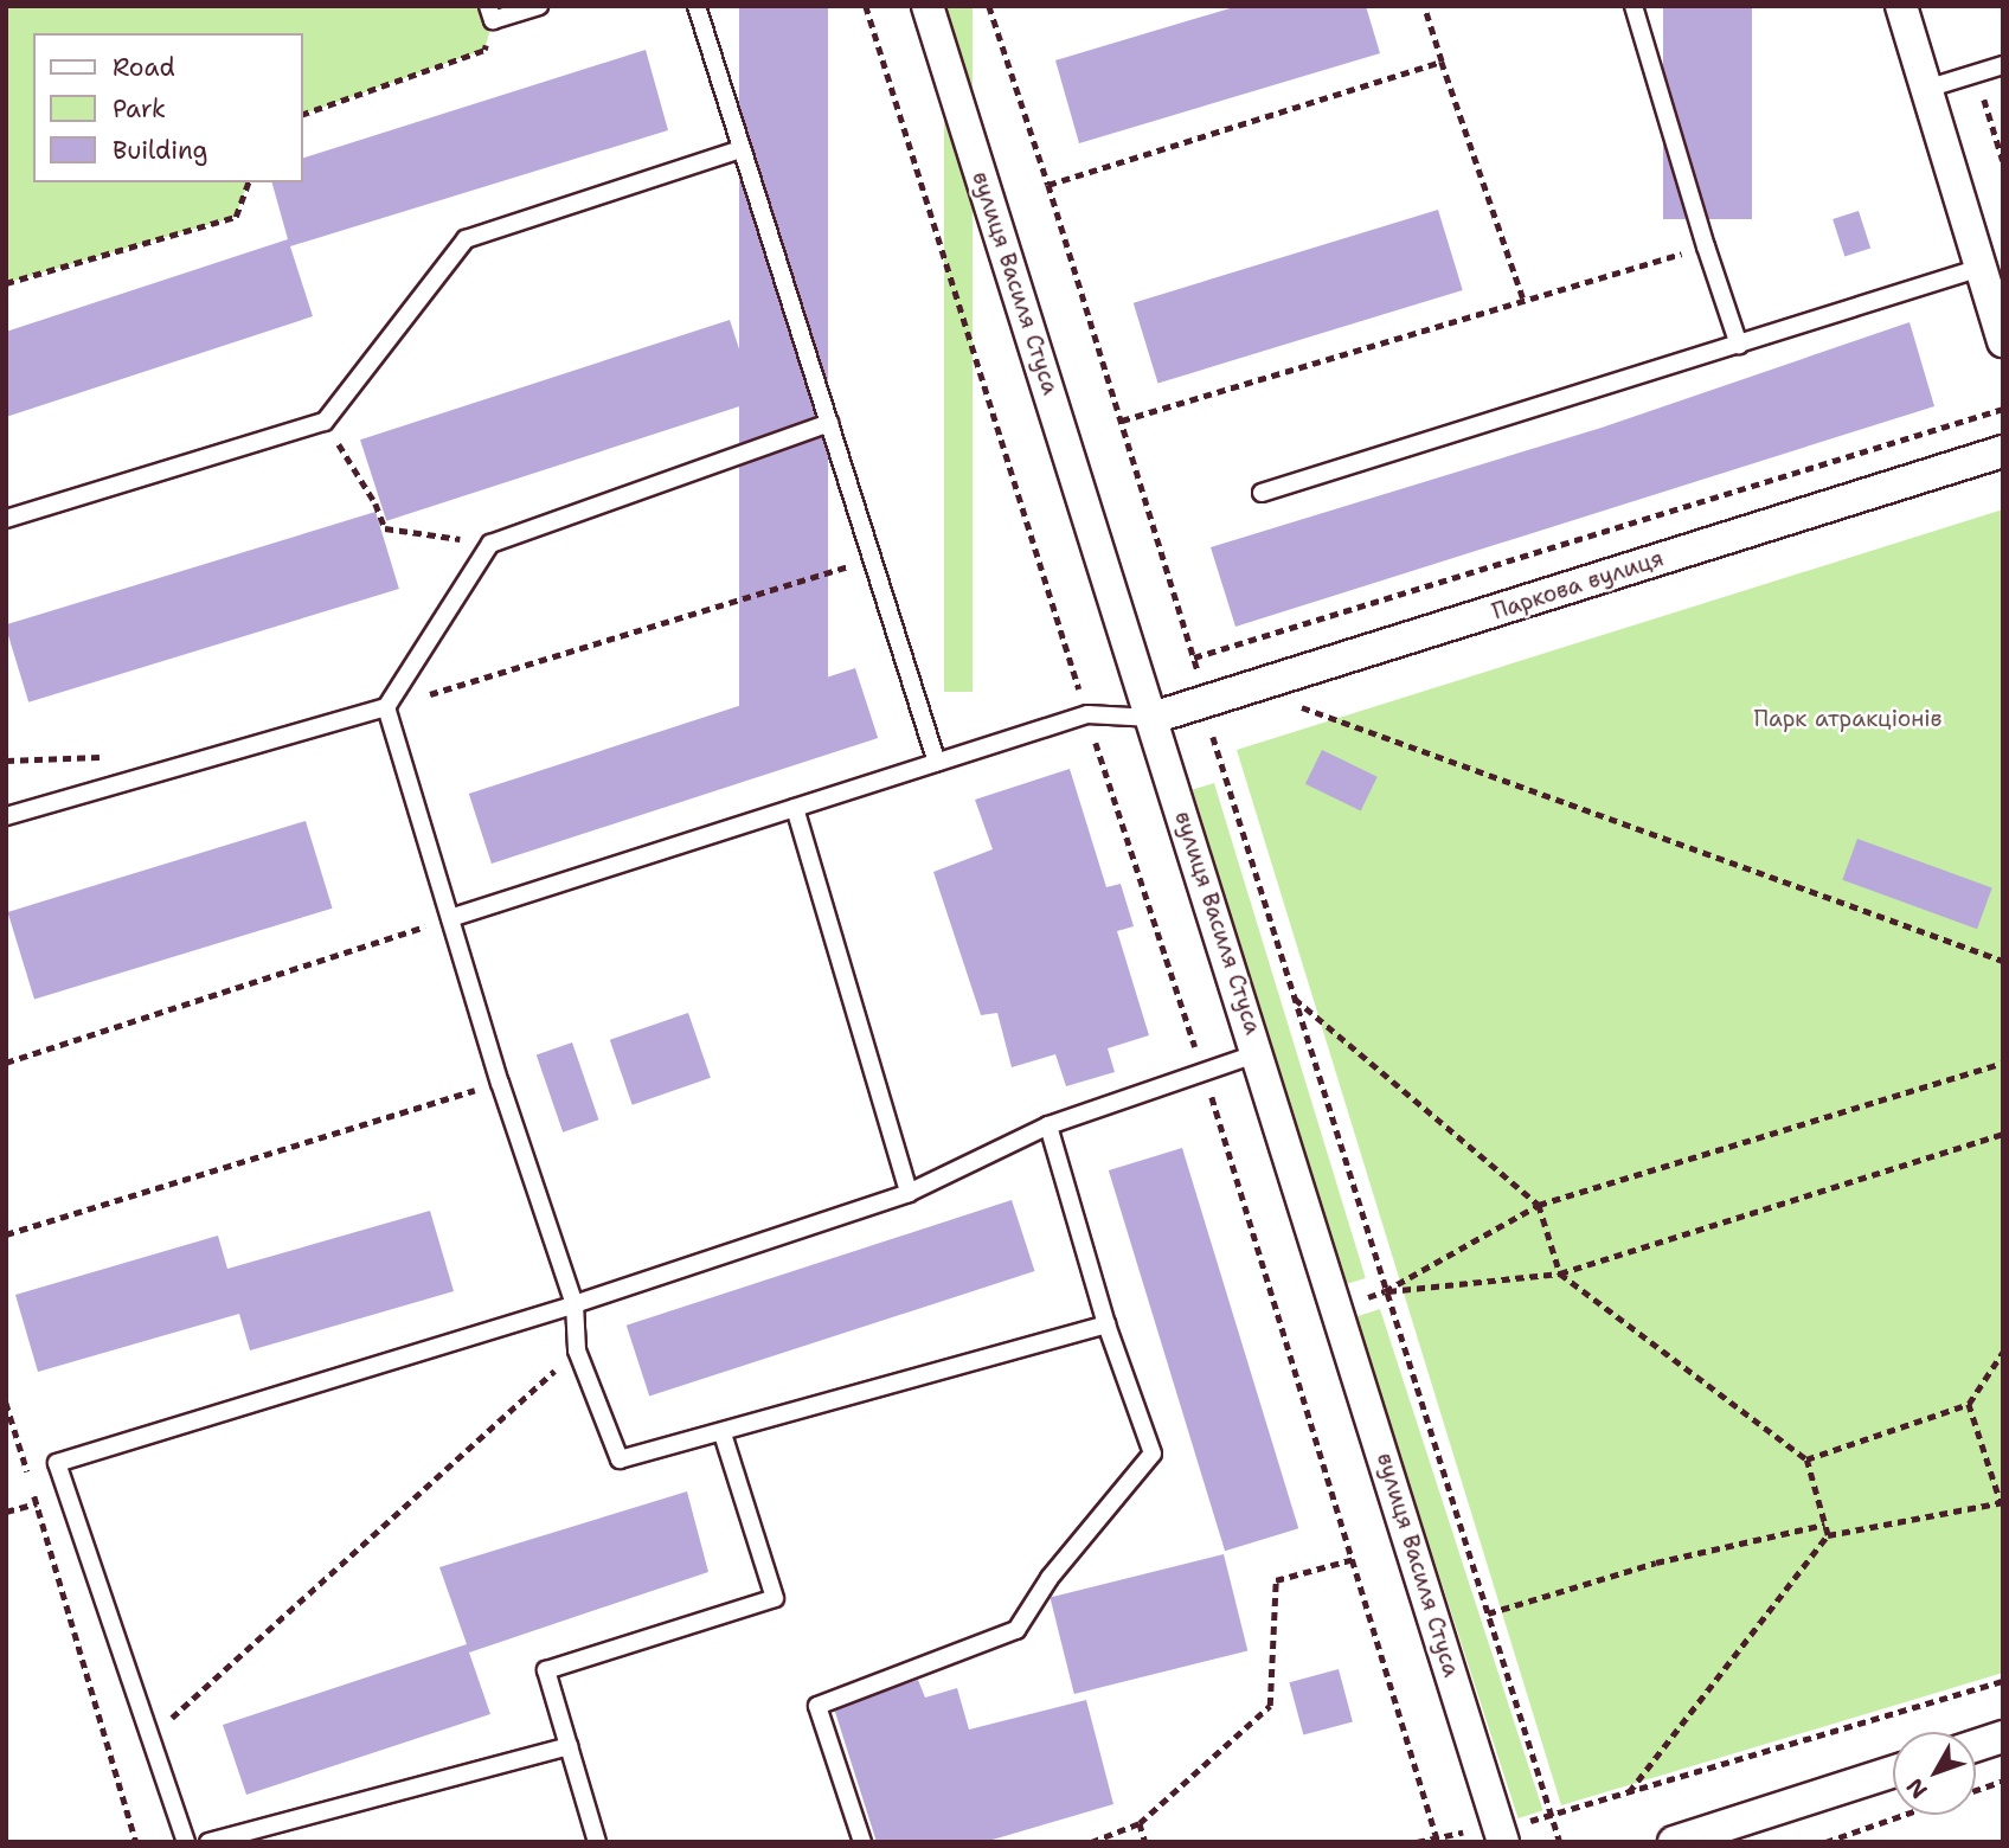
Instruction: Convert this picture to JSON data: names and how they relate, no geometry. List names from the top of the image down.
{
  "streets": {
    "street": ["вулиця Василя Стуса", "Паркова вулиця"]
  },
  "crossings": [
    ["вулиця Василя Стуса", "Паркова вулиця"]
  ],
  "parks": ["Парк атракціонів"],
  "legend": ["Road", "Park", "Building"],
  "north": "bottom left"
}
